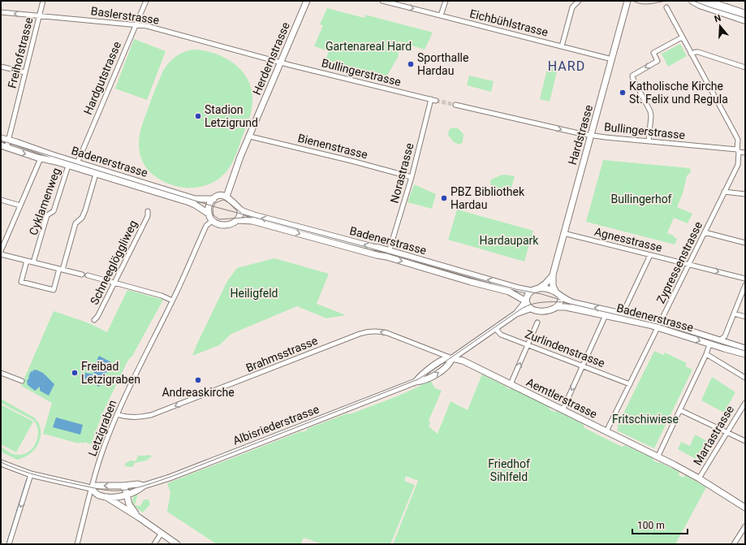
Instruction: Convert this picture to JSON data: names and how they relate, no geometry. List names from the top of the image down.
{
  "streets": {
    "street": [
      "Baslerstrasse",
      "Eichbühlstrasse",
      "Freihofstrasse",
      "Herdernstrasse",
      "Bullingerstrasse",
      "Hardgutstrasse",
      "Hardstrasse",
      "Bienenstrasse",
      "Badenerstrasse",
      "Norastrasse",
      "Cyklamenweg",
      "Agnesstrasse",
      "Schneeglöggliweg",
      "Zypressenstrasse",
      "Zurlindenstrasse",
      "Brahmsstrasse",
      "Aemtlerstrasse",
      "Albisriederstrasse",
      "Letzigraben",
      "Martastrasse"
    ]
  },
  "crossings": [
    ["Baslerstrasse", "Freihofstrasse"],
    ["Baslerstrasse", "Herdernstrasse"],
    ["Baslerstrasse", "Bullingerstrasse"],
    ["Baslerstrasse", "Hardgutstrasse"],
    ["Eichbühlstrasse", "Hardstrasse"],
    ["Freihofstrasse", "Badenerstrasse"],
    ["Herdernstrasse", "Bullingerstrasse"],
    ["Herdernstrasse", "Bienenstrasse"],
    ["Herdernstrasse", "Badenerstrasse"],
    ["Herdernstrasse", "Letzigraben"],
    ["Bullingerstrasse", "Hardstrasse"],
    ["Bullingerstrasse", "Norastrasse"],
    ["Bullingerstrasse", "Zypressenstrasse"],
    ["Hardgutstrasse", "Badenerstrasse"],
    ["Hardstrasse", "Badenerstrasse"],
    ["Hardstrasse", "Agnesstrasse"],
    ["Hardstrasse", "Albisriederstrasse"],
    ["Bienenstrasse", "Norastrasse"],
    ["Badenerstrasse", "Norastrasse"],
    ["Badenerstrasse", "Cyklamenweg"],
    ["Badenerstrasse", "Zypressenstrasse"],
    ["Badenerstrasse", "Albisriederstrasse"],
    ["Badenerstrasse", "Letzigraben"],
    ["Agnesstrasse", "Zypressenstrasse"],
    ["Zypressenstrasse", "Zurlindenstrasse"],
    ["Zypressenstrasse", "Aemtlerstrasse"],
    ["Zurlindenstrasse", "Albisriederstrasse"],
    ["Brahmsstrasse", "Aemtlerstrasse"],
    ["Brahmsstrasse", "Albisriederstrasse"],
    ["Brahmsstrasse", "Letzigraben"],
    ["Aemtlerstrasse", "Albisriederstrasse"],
    ["Aemtlerstrasse", "Martastrasse"],
    ["Albisriederstrasse", "Letzigraben"]
  ],
  "one_way": ["Brahmsstrasse"],
  "districts": ["HARD"],
  "parks": [
    "Gartenareal Hard",
    "Bullingerhof",
    "Hardaupark",
    "Heiligfeld",
    "Fritschiwiese",
    "Friedhof Sihlfeld"
  ],
  "places": [
    "Sporthalle Hardau",
    "Katholische Kirche St. Felix und Regula",
    "Stadion Letzigrund",
    "PBZ Bibliothek Hardau",
    "Freibad Letzigraben",
    "Andreaskirche"
  ],
  "scale_bar": "100 m",
  "north": "top"
}
